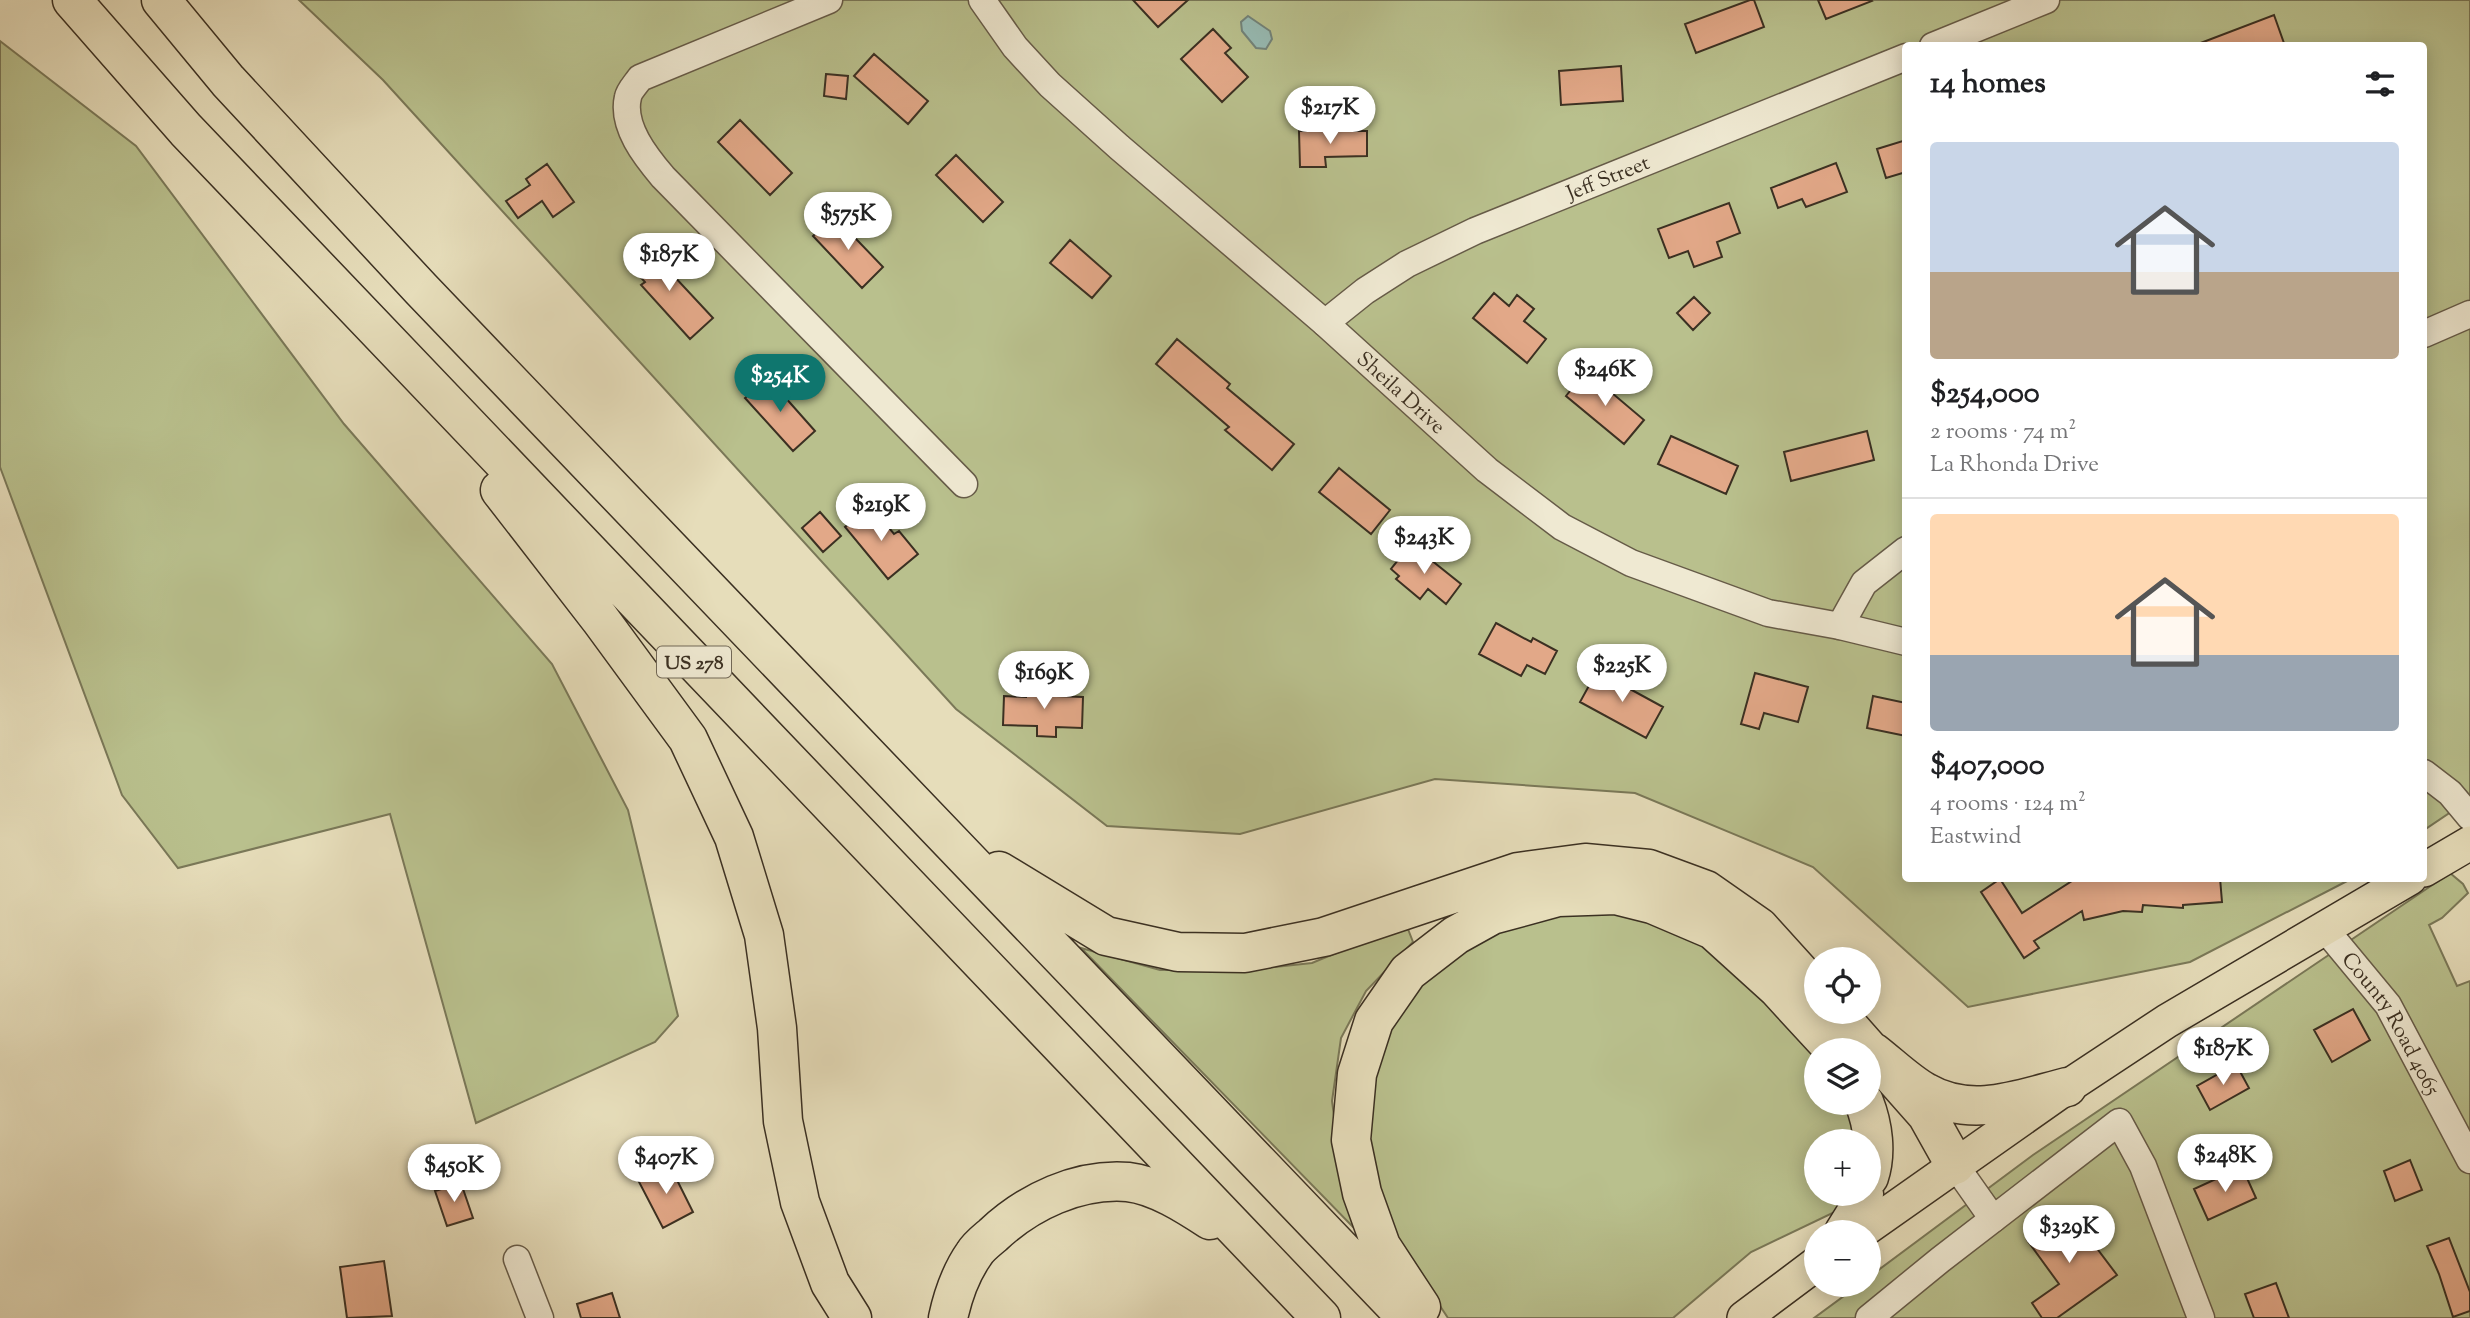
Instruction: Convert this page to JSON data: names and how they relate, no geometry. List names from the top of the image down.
{
  "streets": {
    "highway": ["US 278"],
    "street": ["Jeff Street", "Sheila Drive", "County Road 4065"]
  },
  "crossings": [
    ["Jeff Street", "Sheila Drive"]
  ],
  "page": {
    "heading": "14 homes",
    "price": [
      "$217K",
      "$575K",
      "$187K",
      "$246K",
      "$254K",
      "$219K",
      "$243K",
      "$225K",
      "$169K",
      "$187K",
      "$248K",
      "$407K",
      "$450K",
      "$329K"
    ],
    "list": [
      {
        "name": "$254,000",
        "note": "2 rooms · 74 m² · La Rhonda Drive"
      },
      {
        "name": "$407,000",
        "note": "4 rooms · 124 m² · Eastwind"
      }
    ],
    "map_buttons": ["+", "−"]
  }
}
